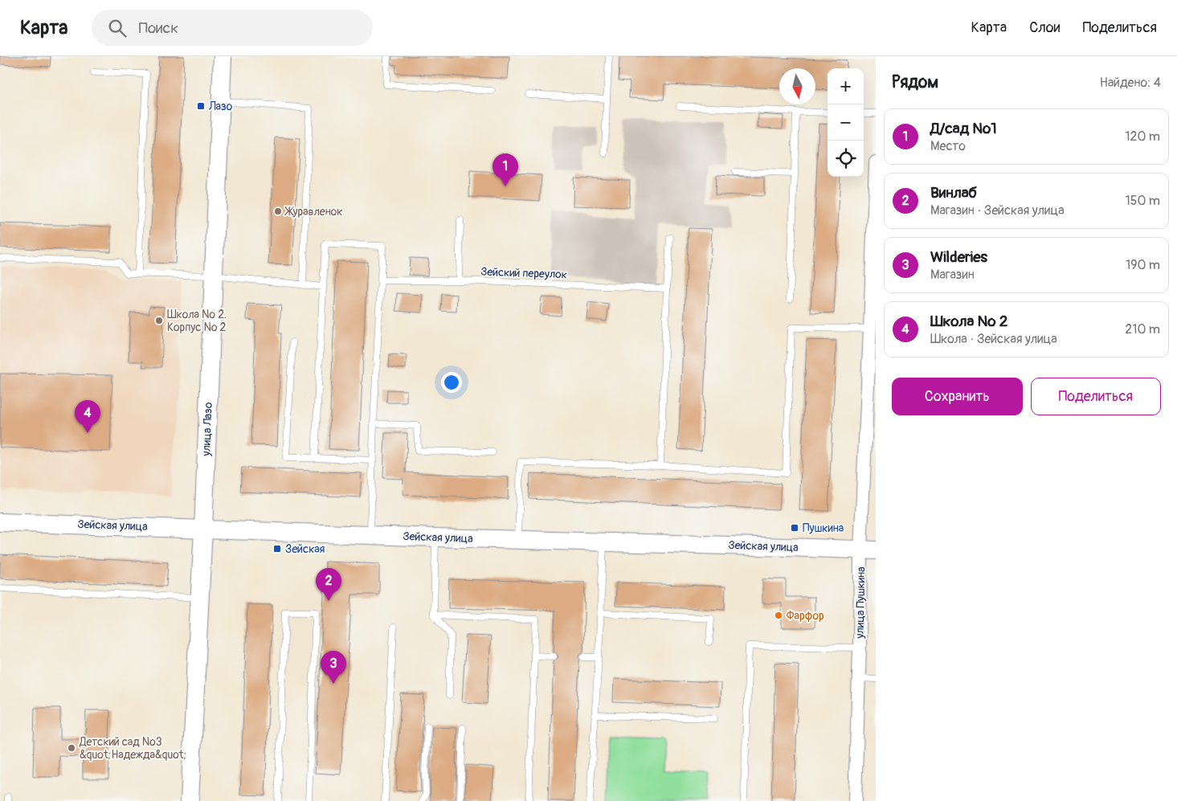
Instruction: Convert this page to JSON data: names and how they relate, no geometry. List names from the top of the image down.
{
  "streets": {
    "street": ["улица Лазо", "Зейская улица", "улица Пушкина"],
    "lane": ["Зейский переулок"]
  },
  "crossings": [
    ["улица Лазо", "Зейская улица"],
    ["Зейская улица", "улица Пушкина"]
  ],
  "places": {
    "transit": ["Лазо", "Пушкина", "Зейская"],
    "other": [
      "Журавленок",
      "Школа № 2. Корпус № 2",
      "Фарфор",
      "Детский сад №3 &quot;Надежда&quot;"
    ]
  },
  "north": "bottom",
  "page": {
    "header": "Карта",
    "search": "Поиск",
    "nav": ["Карта", "Слои", "Поделиться"],
    "heading": ["Рядом", "Найдено: 4"],
    "map_buttons": ["+", "−"],
    "list": [
      {
        "mark": "1",
        "name": "Д/сад №1",
        "note": "Место",
        "value": "120 m"
      },
      {
        "mark": "2",
        "name": "Винлаб",
        "note": "Магазин · Зейская улица",
        "value": "150 m"
      },
      {
        "mark": "3",
        "name": "Wilderies",
        "note": "Магазин",
        "value": "190 m"
      },
      {
        "mark": "4",
        "name": "Школа № 2",
        "note": "Школа · Зейская улица",
        "value": "210 m"
      }
    ],
    "pins": [
      "1",
      "4",
      "2",
      "3"
    ],
    "buttons": ["Сохранить", "Поделиться"]
  }
}
